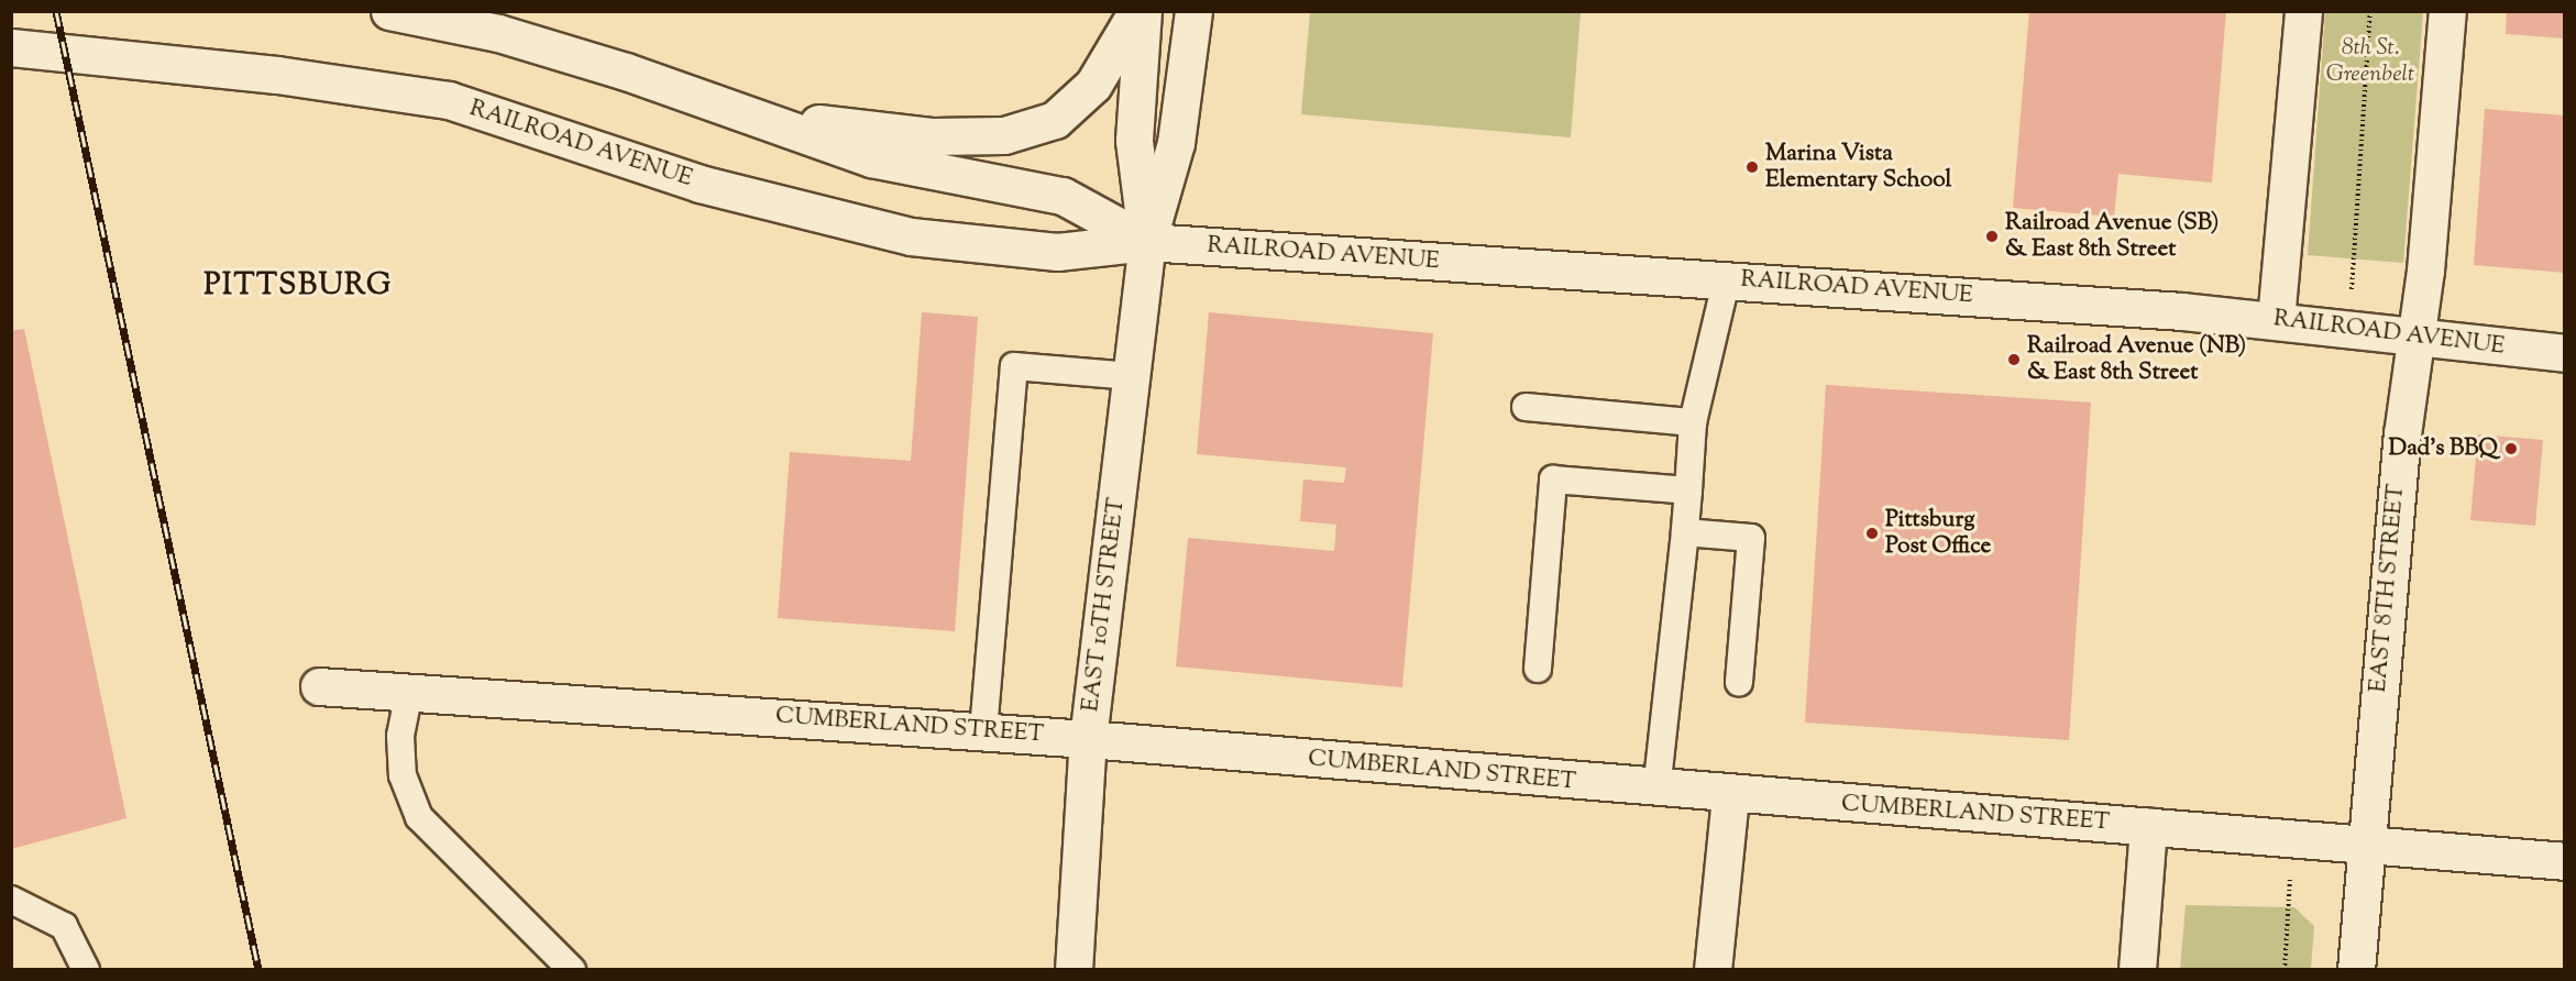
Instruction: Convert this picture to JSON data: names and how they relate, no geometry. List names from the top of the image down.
{
  "streets": {
    "street": [
      "RAILROAD AVENUE",
      "EAST 8TH STREET",
      "EAST 10TH STREET",
      "CUMBERLAND STREET"
    ]
  },
  "crossings": [
    ["RAILROAD AVENUE", "EAST 8TH STREET"],
    ["RAILROAD AVENUE", "EAST 10TH STREET"],
    ["EAST 8TH STREET", "CUMBERLAND STREET"],
    ["EAST 10TH STREET", "CUMBERLAND STREET"]
  ],
  "districts": ["PITTSBURG"],
  "parks": ["8th St. Greenbelt"],
  "places": [
    "Marina Vista Elementary School",
    "Railroad Avenue (SB) & East 8th Street",
    "Railroad Avenue (NB) & East 8th Street",
    "Dad's BBQ",
    "Pittsburg Post Office"
  ]
}
